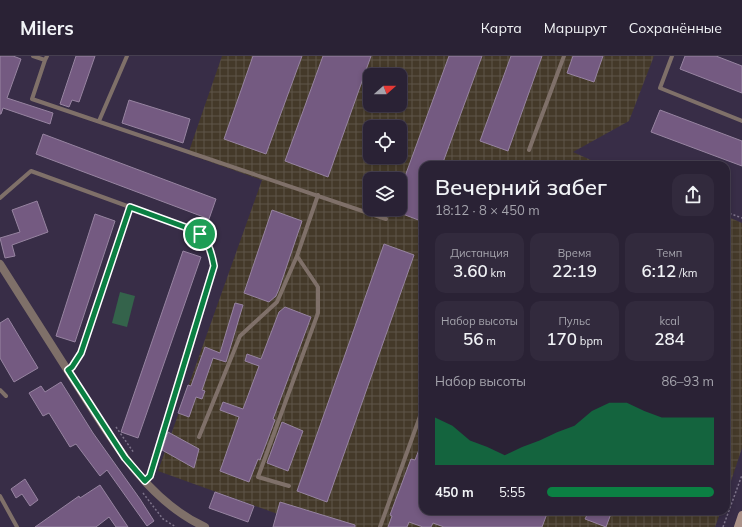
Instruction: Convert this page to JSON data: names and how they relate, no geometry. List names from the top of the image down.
{
  "north": "right",
  "page": {
    "header": "Milers",
    "nav": ["Карта", "Маршрут", "Сохранённые"],
    "heading": ["Вечерний забег", "18:12 · 8 × 450 m"],
    "stats": [
      ["Дистанция", "3.60 km"],
      ["Время", "22:19"],
      ["Темп", "6:12 /km"],
      ["Набор высоты", "56 m"],
      ["Пульс", "170 bpm"],
      ["kcal", "284"]
    ],
    "chart": ["Набор высоты", "86–93 m"],
    "list": [
      {
        "name": "450 m",
        "note": "5:55"
      }
    ]
  }
}
